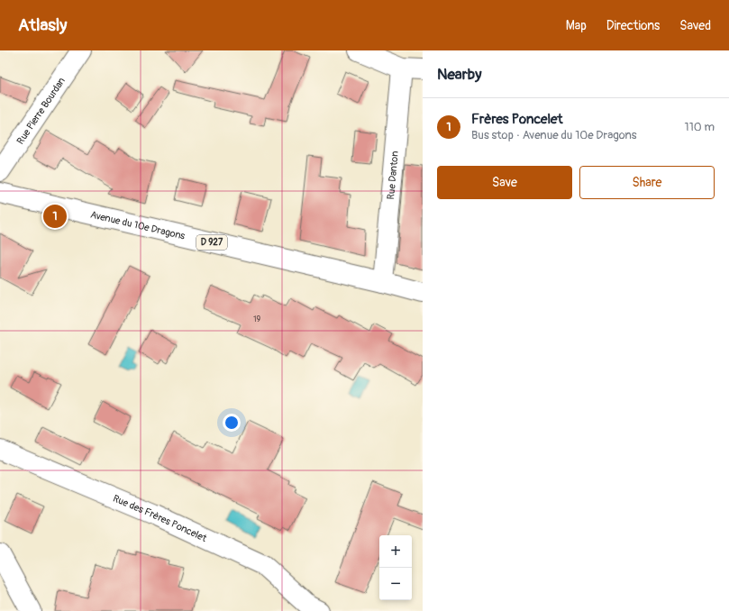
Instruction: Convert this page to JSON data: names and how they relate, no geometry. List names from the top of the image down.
{
  "streets": {
    "street": [
      "Rue Pierre Bourdan",
      "Rue Danton",
      "Avenue du 10e Dragons",
      "D 927",
      "Rue des Frères Poncelet"
    ]
  },
  "crossings": [
    ["Rue Danton", "Avenue du 10e Dragons"]
  ],
  "house_numbers": ["19"],
  "page": {
    "header": "Atlasly",
    "nav": ["Map", "Directions", "Saved"],
    "heading": "Nearby",
    "list": [
      {
        "mark": "1",
        "name": "Frères Poncelet",
        "note": "Bus stop · Avenue du 10e Dragons",
        "value": "110 m"
      }
    ],
    "buttons": ["Save", "Share"],
    "pins": "1",
    "map_buttons": ["+", "−"]
  }
}
